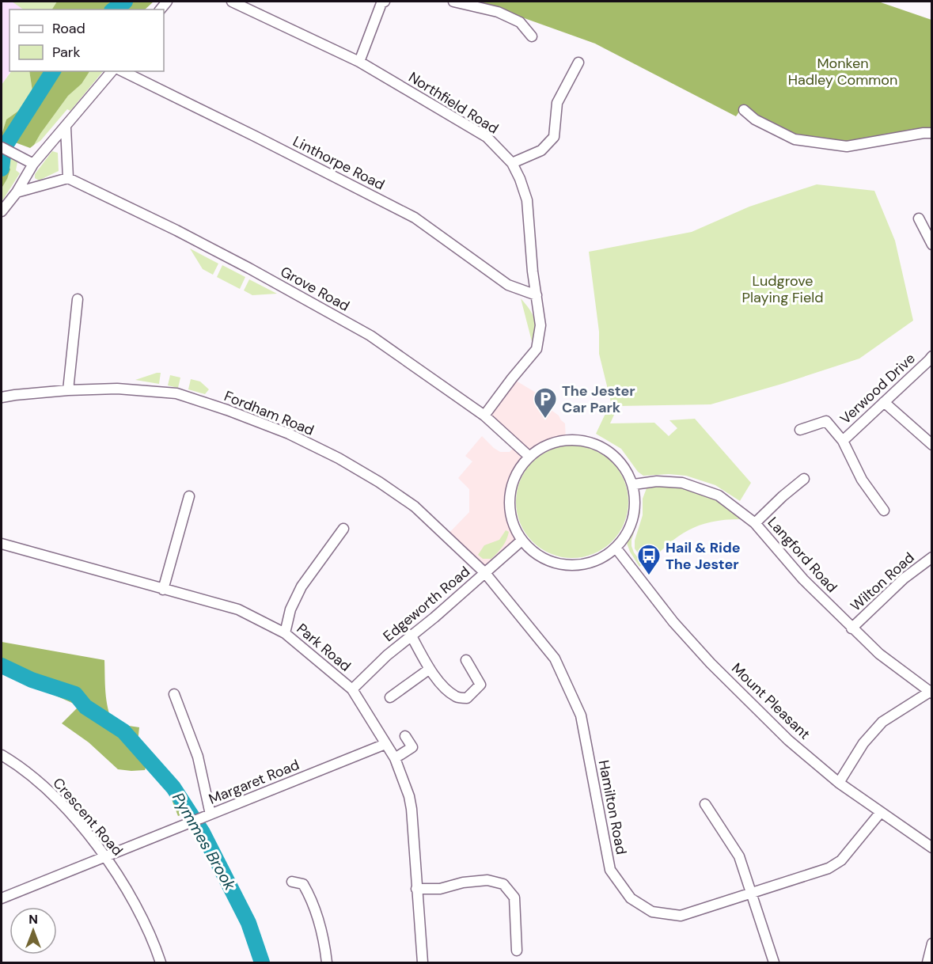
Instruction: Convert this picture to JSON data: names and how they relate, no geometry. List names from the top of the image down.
{
  "streets": {
    "street": [
      "Northfield Road",
      "Linthorpe Road",
      "Grove Road",
      "Verwood Drive",
      "Fordham Road",
      "Langford Road",
      "Wilton Road",
      "Edgeworth Road",
      "Park Road",
      "Mount Pleasant",
      "Margaret Road",
      "Hamilton Road",
      "Crescent Road"
    ]
  },
  "crossings": [
    ["Northfield Road", "Linthorpe Road"],
    ["Northfield Road", "Grove Road"],
    ["Grove Road", "Langford Road"],
    ["Grove Road", "Edgeworth Road"],
    ["Grove Road", "Mount Pleasant"],
    ["Fordham Road", "Edgeworth Road"],
    ["Fordham Road", "Hamilton Road"],
    ["Langford Road", "Wilton Road"],
    ["Langford Road", "Edgeworth Road"],
    ["Langford Road", "Mount Pleasant"],
    ["Edgeworth Road", "Park Road"],
    ["Edgeworth Road", "Mount Pleasant"],
    ["Edgeworth Road", "Hamilton Road"],
    ["Park Road", "Margaret Road"],
    ["Mount Pleasant", "Hamilton Road"],
    ["Margaret Road", "Crescent Road"]
  ],
  "water": ["Pymmes Brook"],
  "parks": ["Monken Hadley Common", "Ludgrove Playing Field"],
  "places": {
    "parking": ["The Jester Car Park"],
    "bus stop": ["Hail & Ride The Jester"]
  },
  "legend": ["Road", "Park"],
  "north": "top"
}
